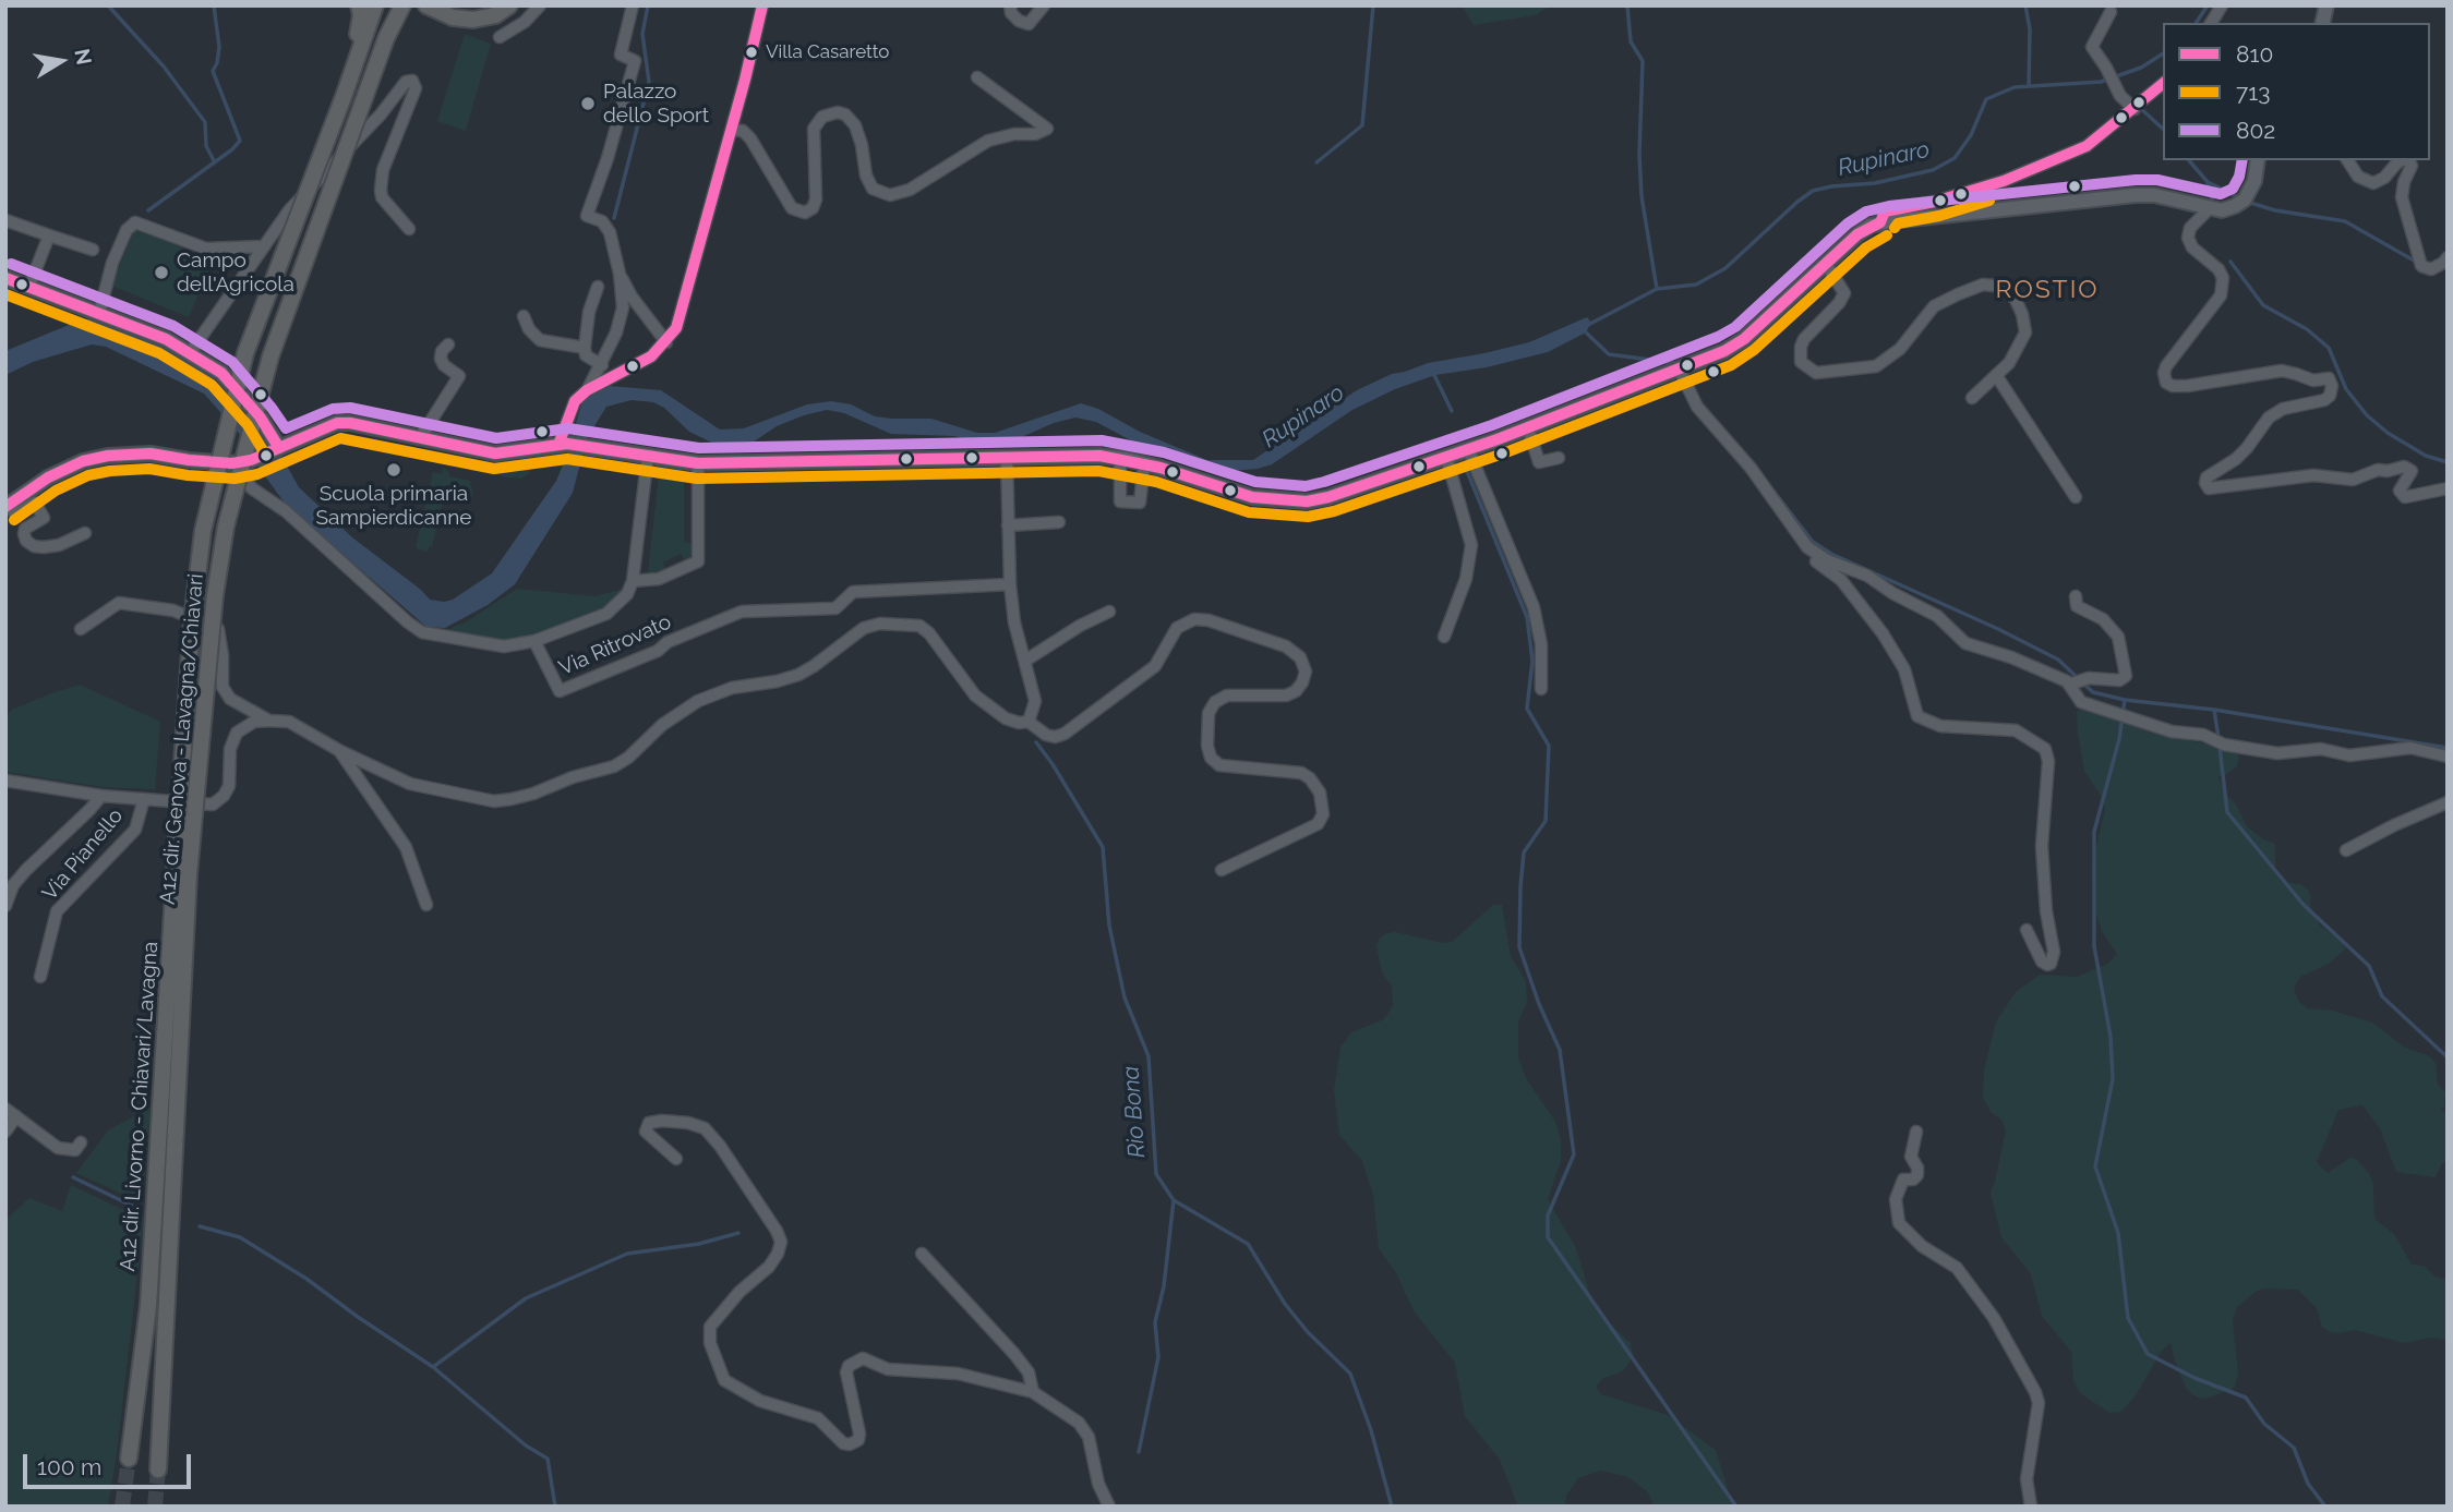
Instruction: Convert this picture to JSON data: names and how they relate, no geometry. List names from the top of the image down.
{
  "streets": {
    "highway": ["A12 dir. Genova - Lavagna/Chiavari", "A12 dir. Livorno - Chiavari/Lavagna"],
    "street": ["Via Ritrovato", "Via Pianello"]
  },
  "crossings": [
    ["A12 dir. Genova - Lavagna/Chiavari", "A12 dir. Livorno - Chiavari/Lavagna"]
  ],
  "districts": ["ROSTIO"],
  "water": ["Rupinaro", "Rio Bona"],
  "places": [
    "Villa Casaretto",
    "Palazzo dello Sport",
    "Campo dell'Agricola",
    "Scuola primaria Sampierdicanne"
  ],
  "lines": ["transit line 810", "transit line 802", "transit line 713"],
  "legend": ["810", "713", "802"],
  "scale_bar": "100 m",
  "north": "right"
}
